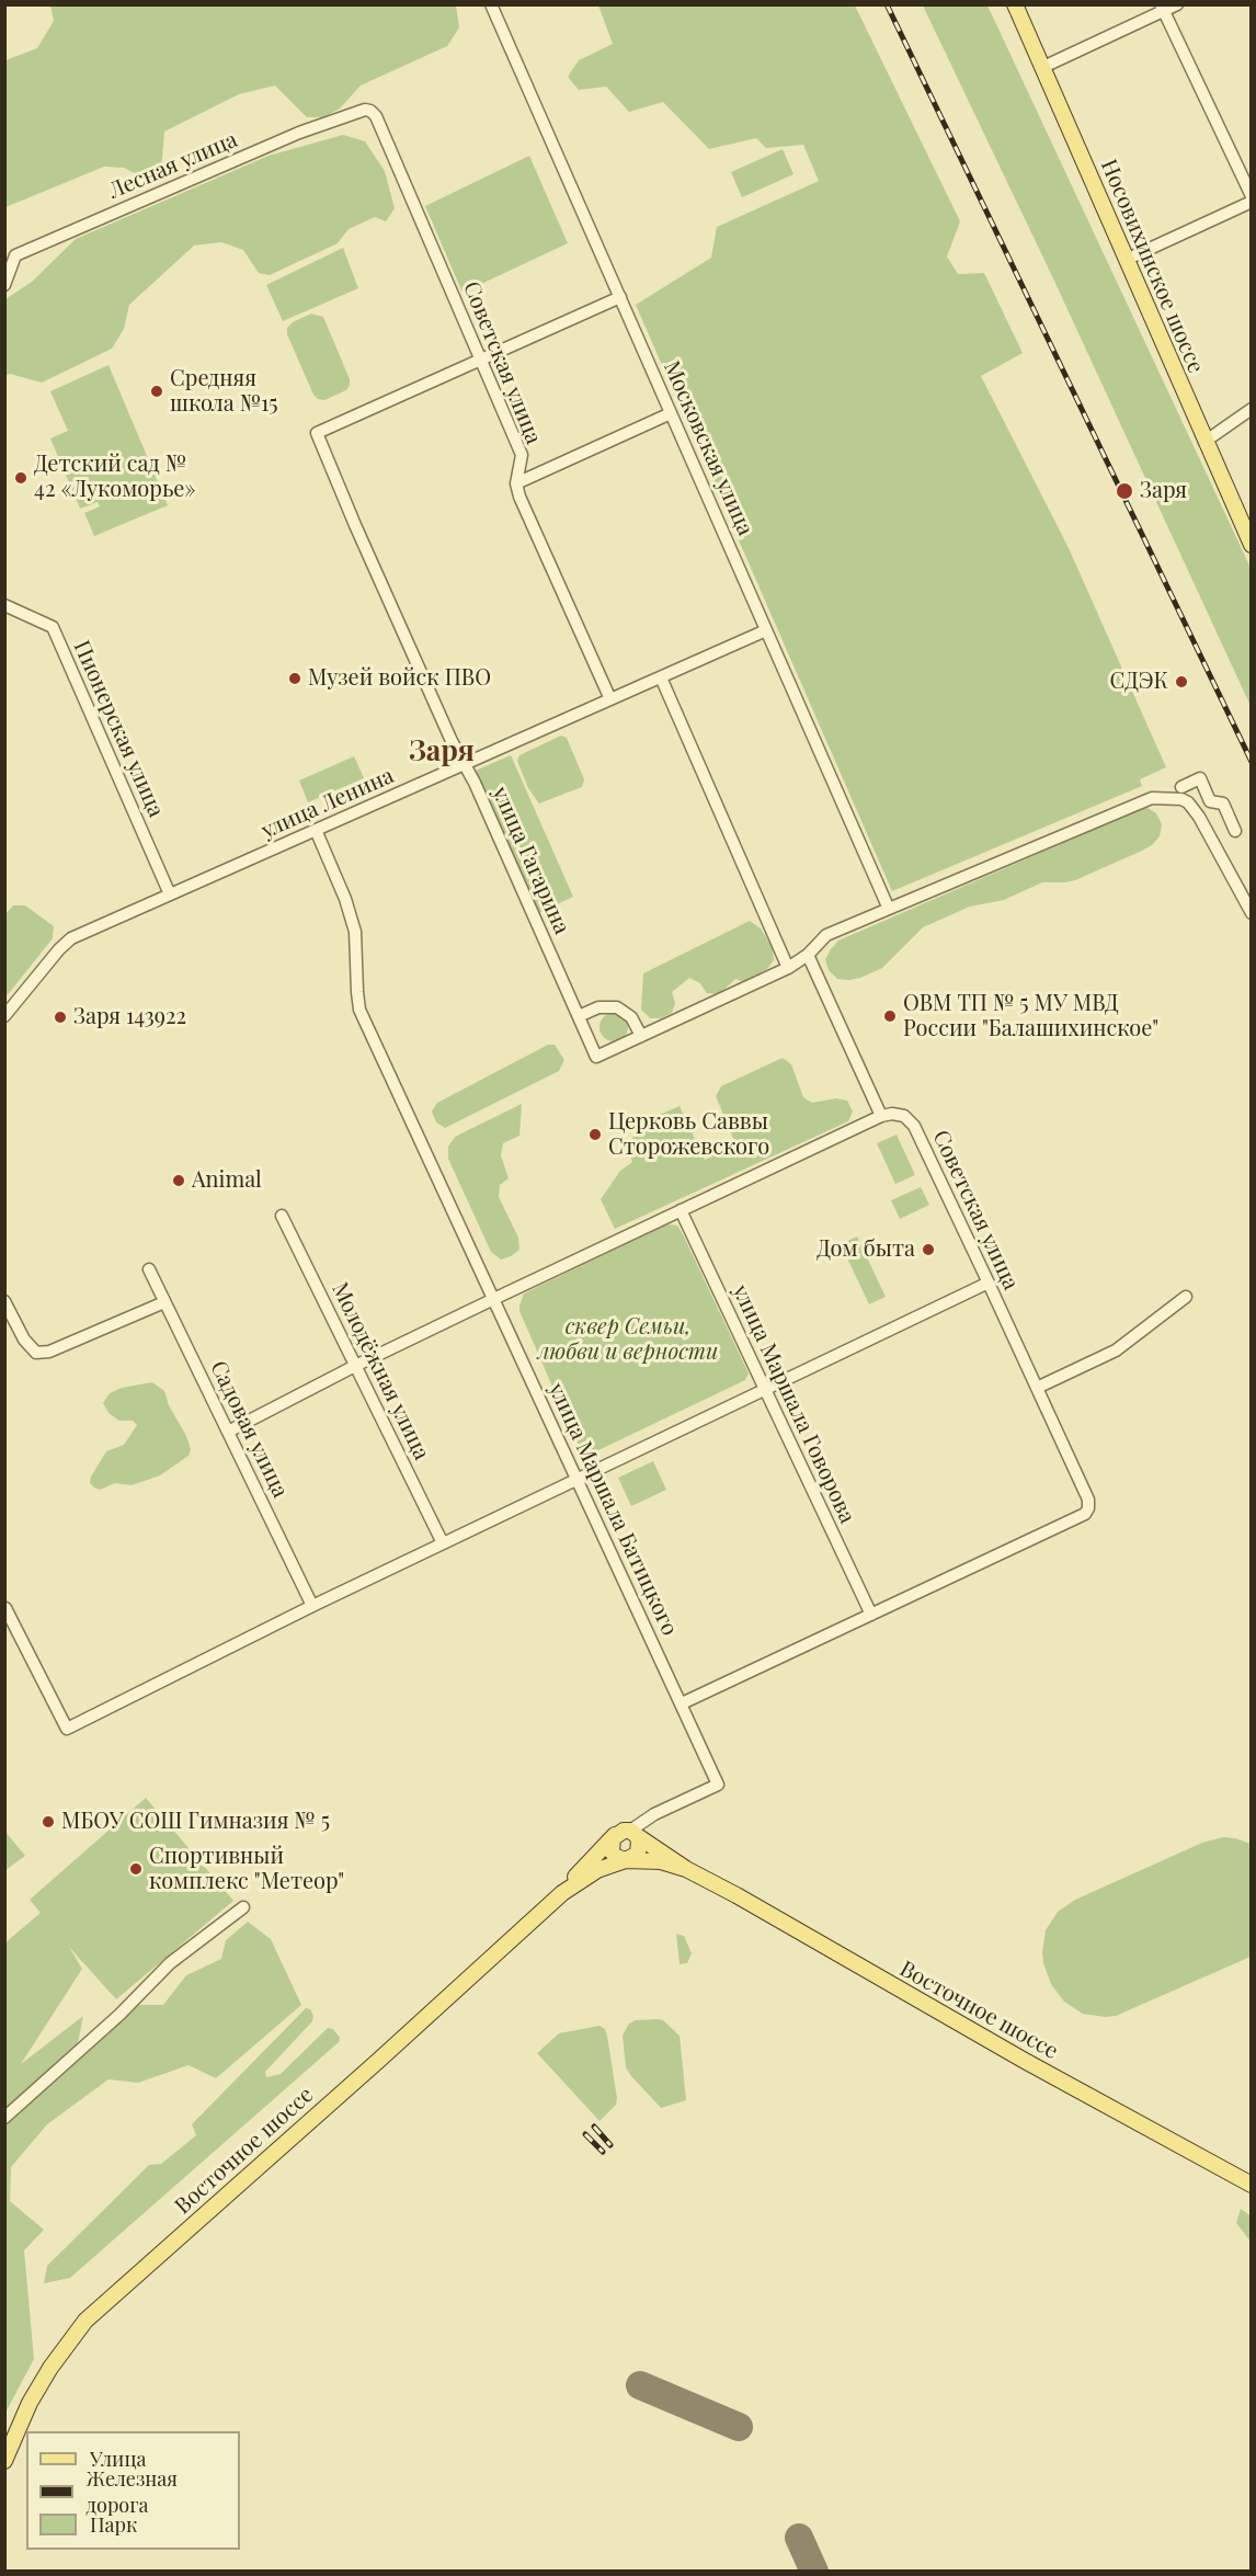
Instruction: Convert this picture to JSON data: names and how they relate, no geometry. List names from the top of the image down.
{
  "streets": {
    "main road": ["Носовихинское шоссе", "Восточное шоссе"],
    "street": [
      "Лесная улица",
      "Советская улица",
      "Московская улица",
      "Пионерская улица",
      "улица Ленина",
      "улица Гагарина",
      "Молодёжная улица",
      "улица Маршала Говорова",
      "Садовая улица",
      "улица Маршала Батицкого"
    ]
  },
  "crossings": [
    ["Лесная улица", "Советская улица"],
    ["Советская улица", "улица Ленина"],
    ["Советская улица", "улица Гагарина"],
    ["Советская улица", "улица Маршала Говорова"],
    ["Московская улица", "улица Ленина"],
    ["Пионерская улица", "улица Ленина"],
    ["улица Ленина", "улица Гагарина"],
    ["улица Ленина", "улица Маршала Батицкого"],
    ["улица Маршала Батицкого", "Восточное шоссе"]
  ],
  "districts": ["Заря"],
  "parks": ["сквер Семьи, любви и верности"],
  "places": [
    "Средняя школа №15",
    "Детский сад № 42 «Лукоморье»",
    "Заря",
    "Музей войск ПВО",
    "СДЭК",
    "ОВМ ТП № 5 МУ МВД России \"Балашихинское\"",
    "Заря 143922",
    "Церковь Саввы Сторожевского",
    "Animal",
    "Дом быта",
    "МБОУ СОШ Гимназия № 5",
    "Спортивный комплекс \"Метеор\""
  ],
  "legend": ["Улица", "Железная дорога", "Парк"]
}
